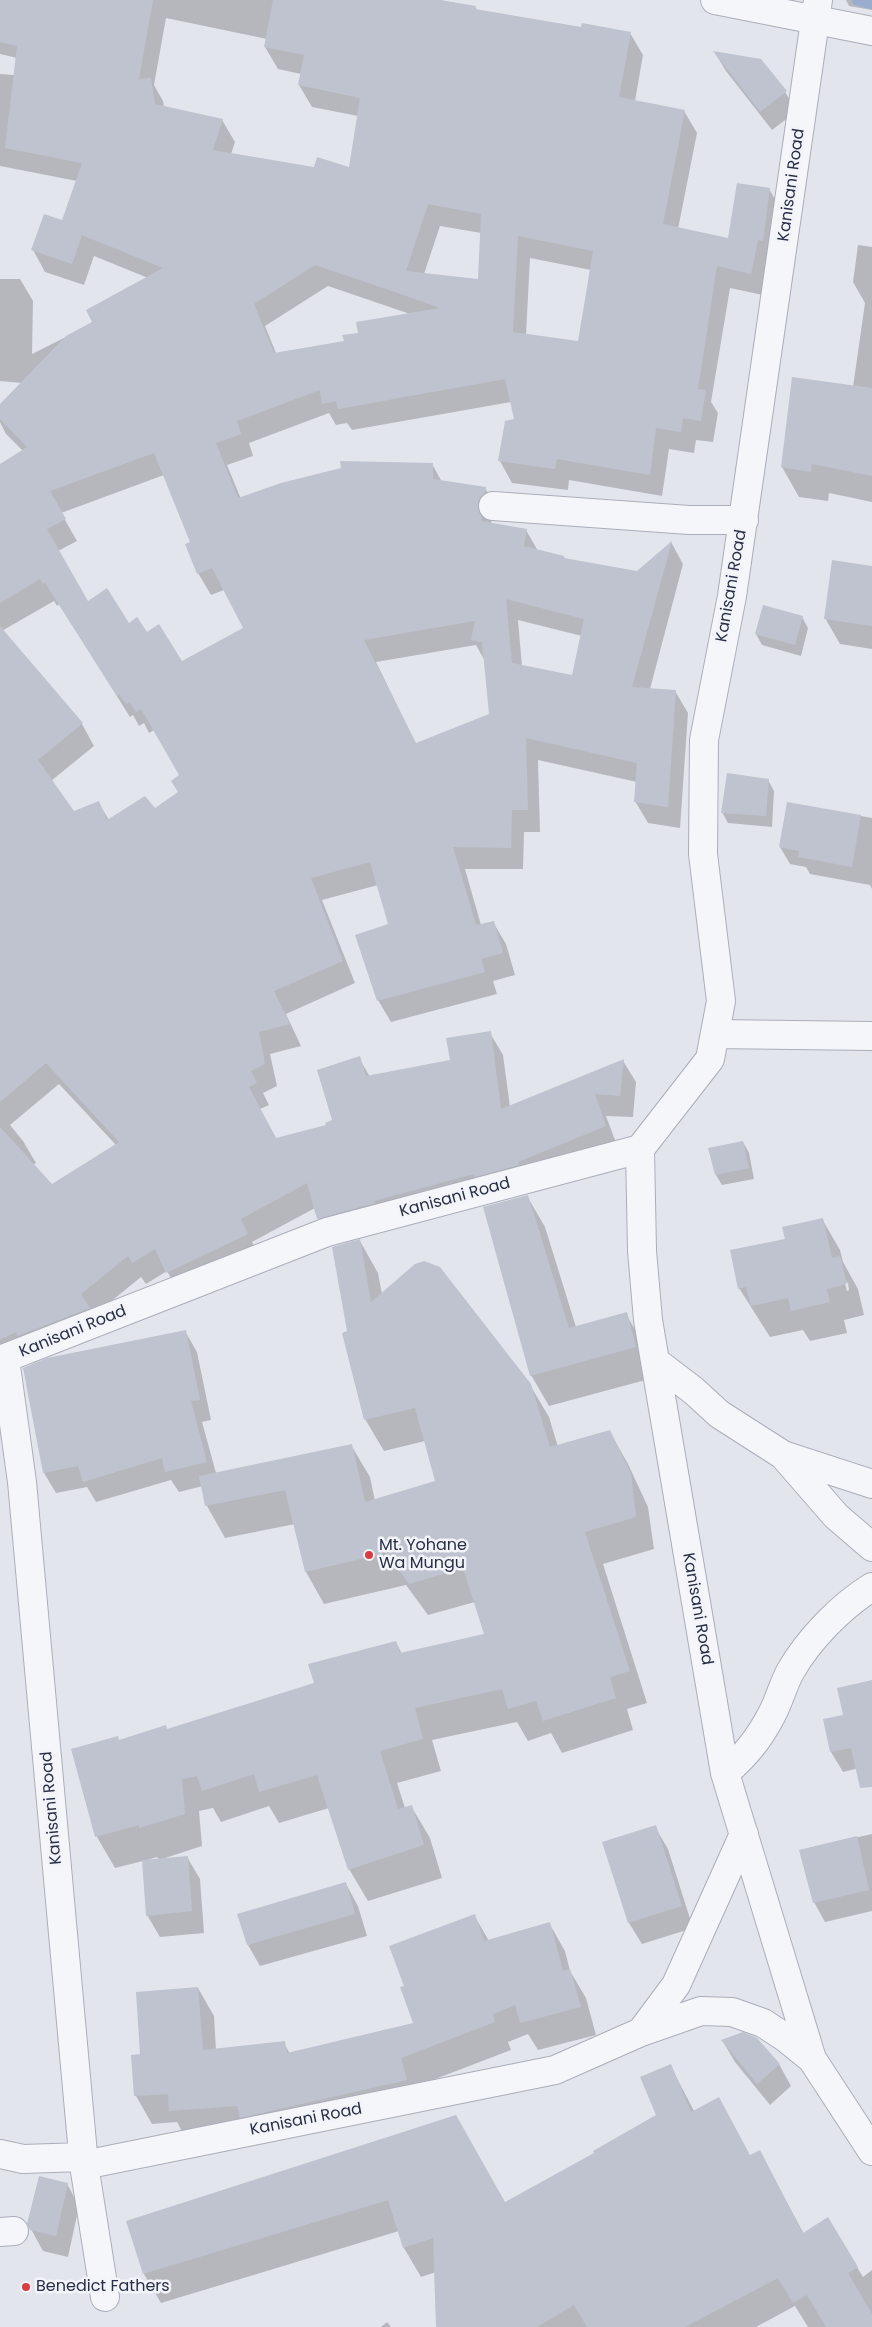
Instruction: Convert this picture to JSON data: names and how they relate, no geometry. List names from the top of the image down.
{
  "streets": {
    "street": ["Kanisani Road"]
  },
  "places": ["Mt. Yohane Wa Mungu", "Benedict Fathers"]
}
